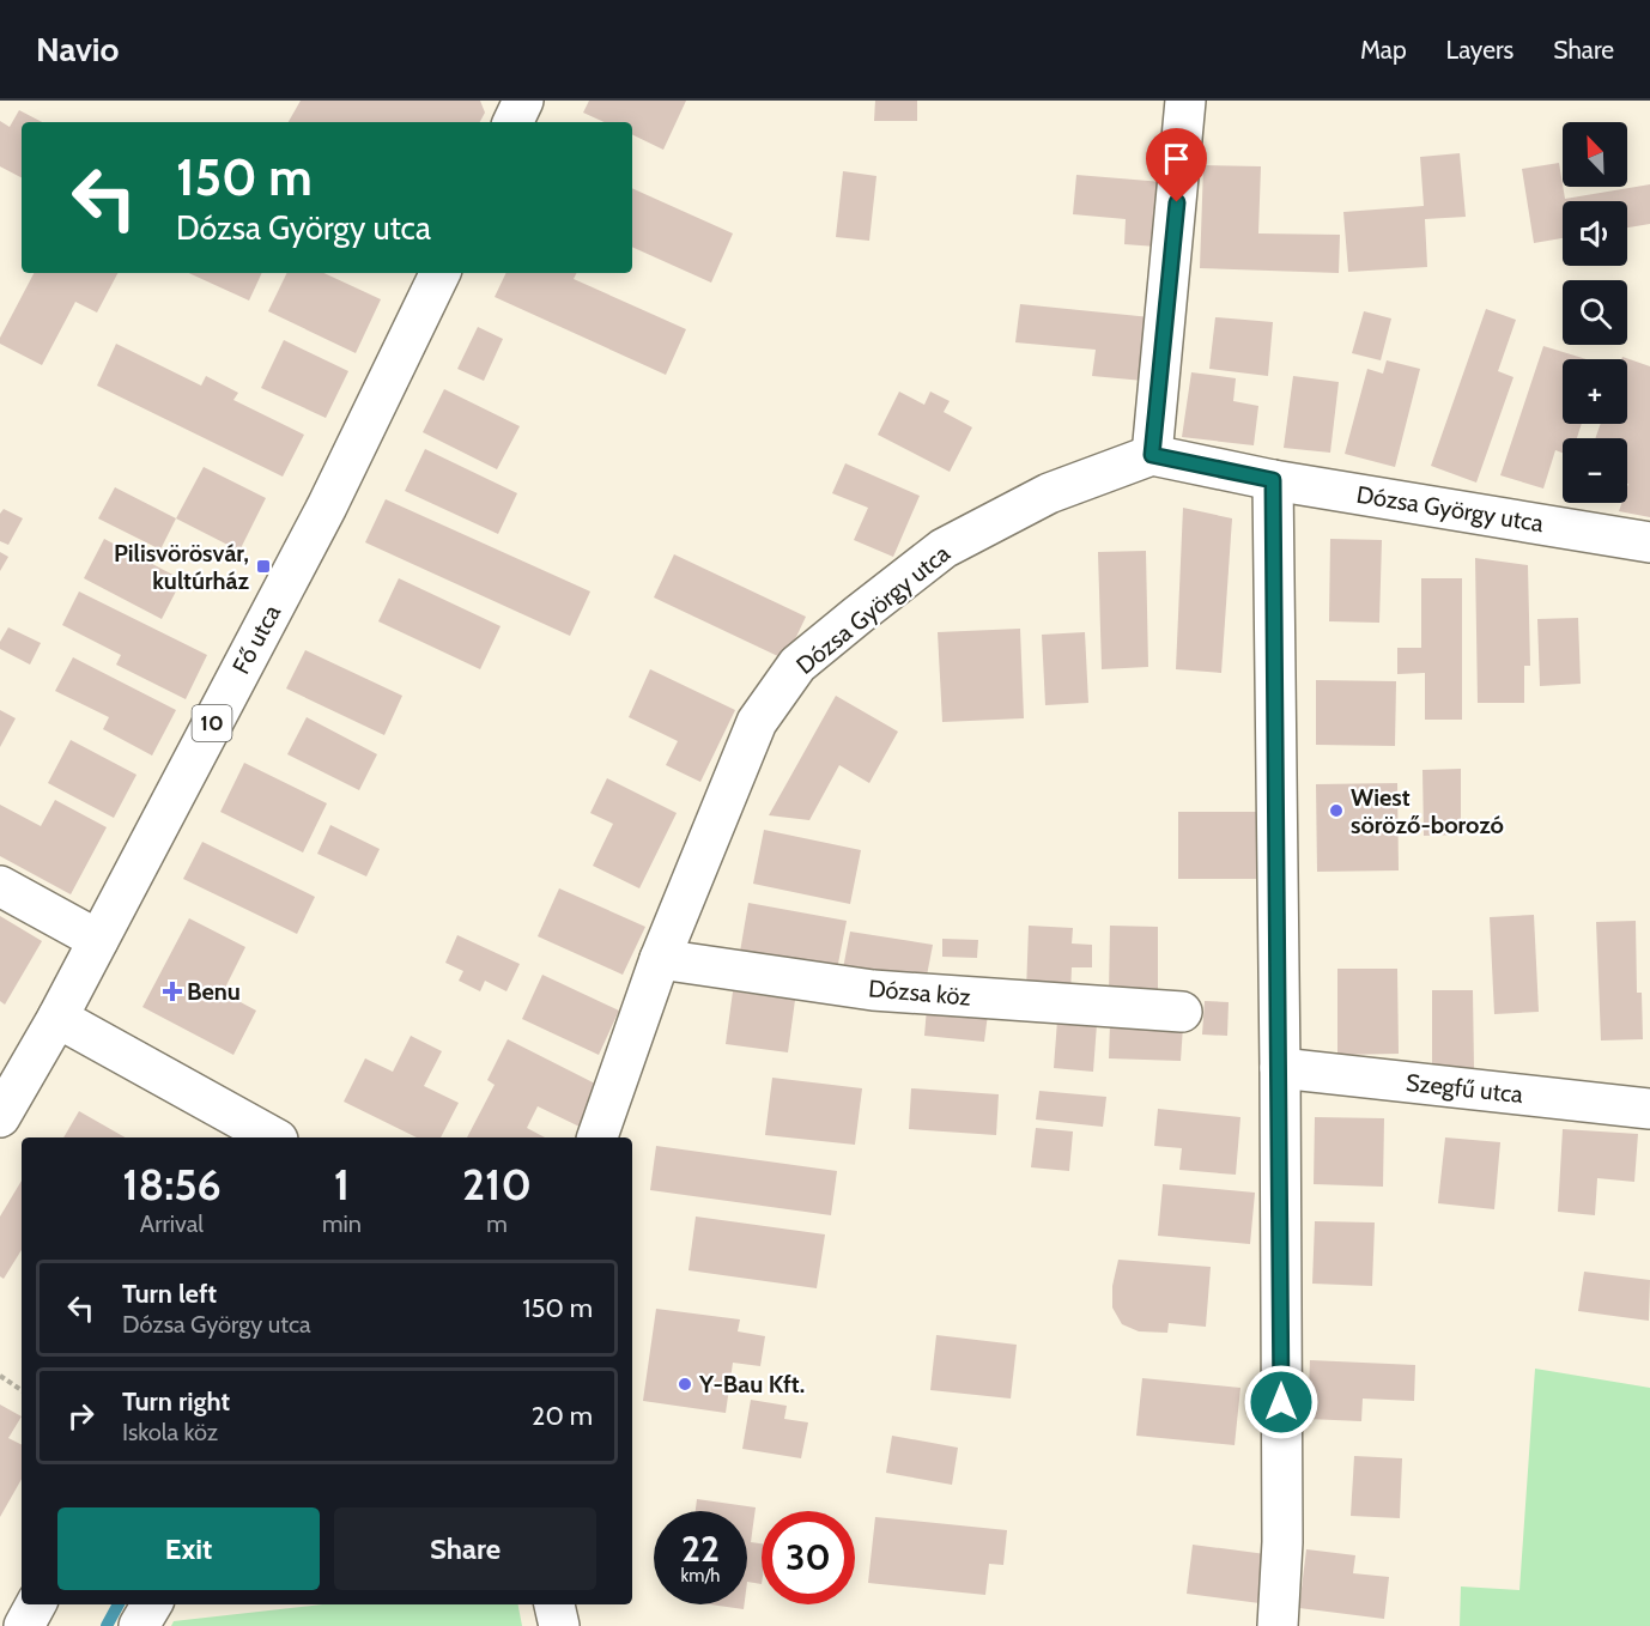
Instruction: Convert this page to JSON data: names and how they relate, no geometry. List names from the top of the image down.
{
  "streets": {
    "street": [
      "Dózsa György utca",
      "Fő utca",
      "10",
      "Dózsa köz",
      "Szegfű utca"
    ]
  },
  "crossings": [
    ["Dózsa György utca", "Dózsa köz"]
  ],
  "places": {
    "transit": ["Pilisvörösvár, kultúrház"],
    "other": ["Wiest söröző-borozó", "Y-Bau Kft."],
    "health": ["Benu"]
  },
  "north": "top left",
  "page": {
    "header": "Navio",
    "nav": ["Map", "Layers", "Share"],
    "map_buttons": ["+", "−"],
    "turn": ["150 m", "Dózsa György utca"],
    "eta": [
      "18:56",
      "Arrival",
      "1",
      "min",
      "210",
      "m"
    ],
    "list": [
      {
        "name": "Turn left",
        "note": "Dózsa György utca",
        "value": "150 m"
      },
      {
        "name": "Turn right",
        "note": "Iskola köz",
        "value": "20 m"
      }
    ],
    "buttons": ["Exit", "Share"],
    "speed": "22 km/h",
    "limit": "30"
  }
}
